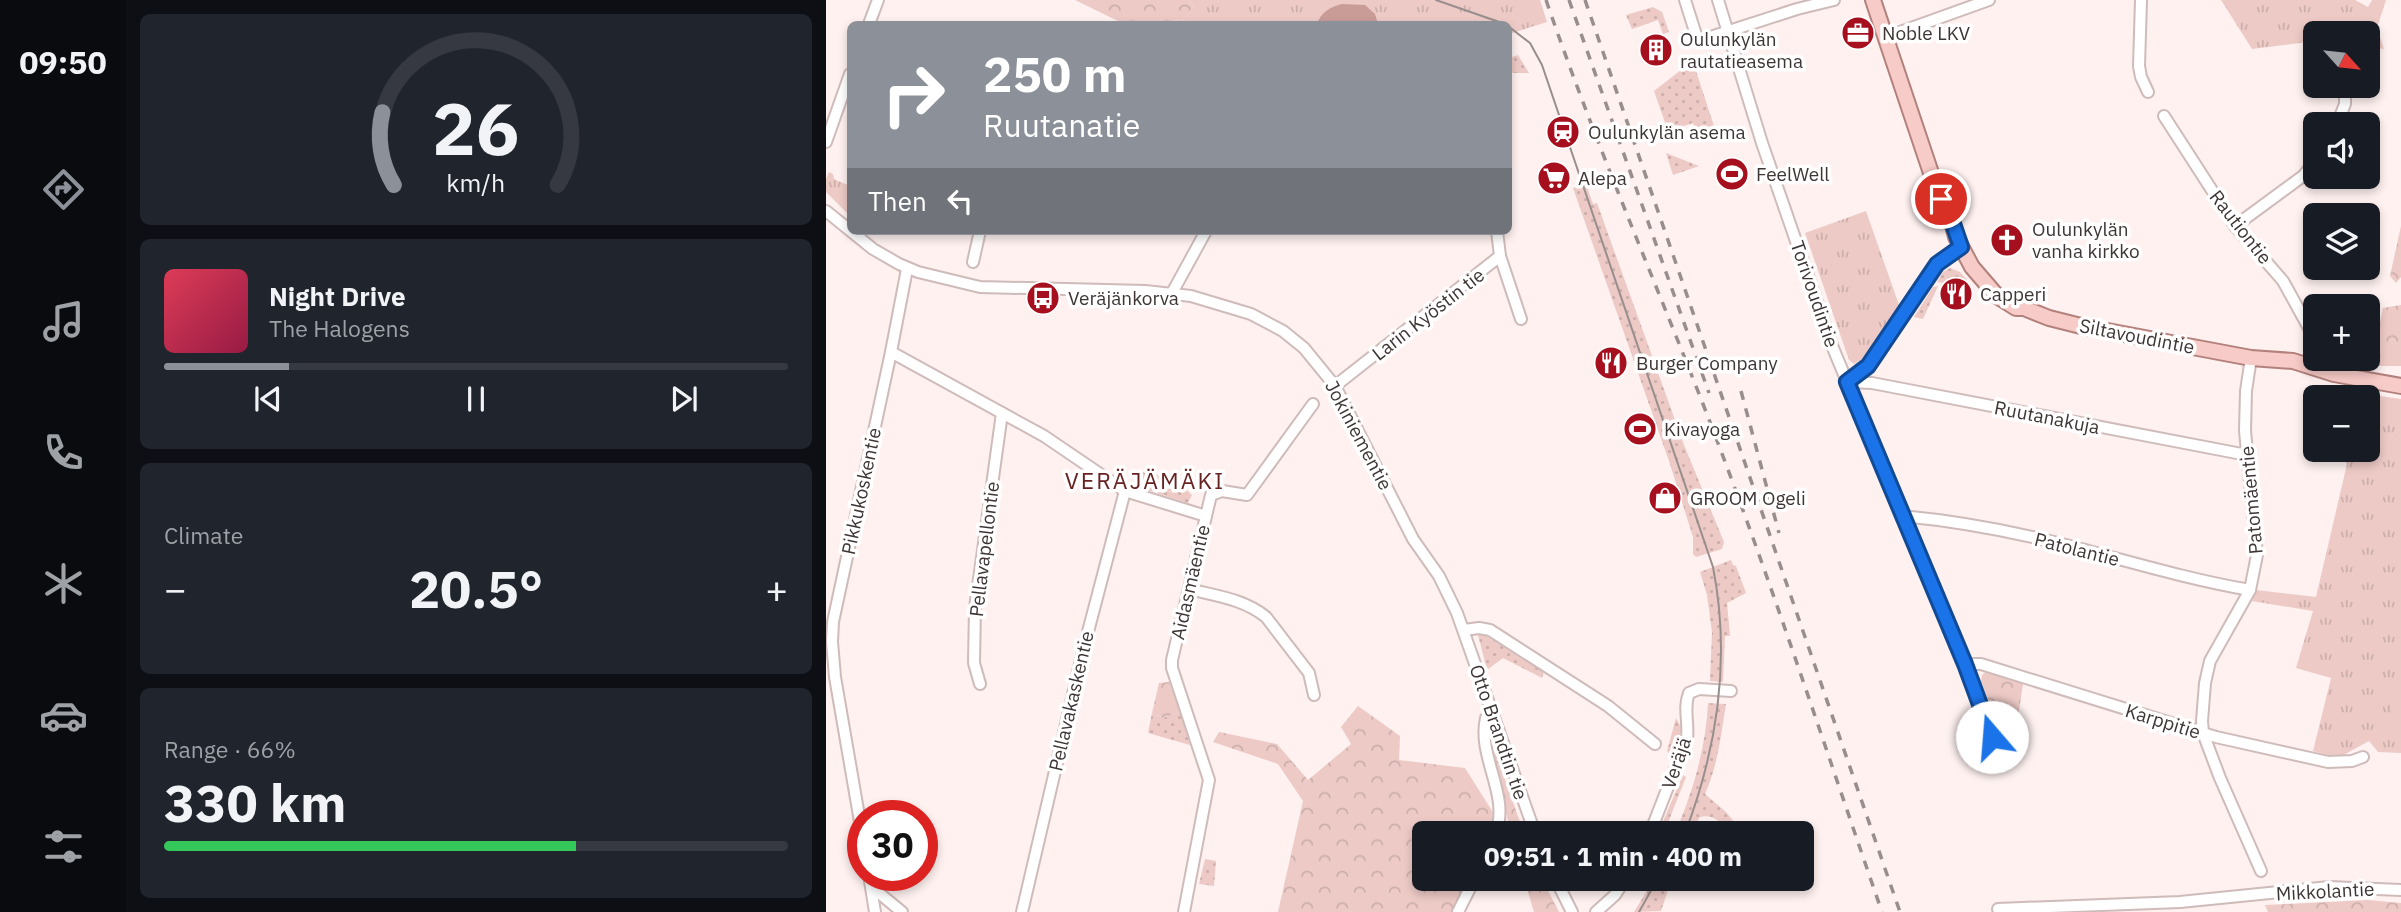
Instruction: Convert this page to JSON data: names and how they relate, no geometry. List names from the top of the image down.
{
  "streets": {
    "main road": ["Siltavoudintie"],
    "street": [
      "Rautiontie",
      "Torivoudintie",
      "Larin Kyöstin tie",
      "Ruutanakuja",
      "Jokiniementie",
      "Pikkukoskentie",
      "Patomäentie",
      "Pellavapellontie",
      "Patolantie",
      "Aidasmäentie",
      "Pellavakaskentie",
      "Karppitie",
      "Otto Brandtin tie",
      "Veräjä",
      "Mikkolantie"
    ]
  },
  "crossings": [
    ["Torivoudintie", "Ruutanakuja"],
    ["Torivoudintie", "Patolantie"],
    ["Torivoudintie", "Karppitie"],
    ["Larin Kyöstin tie", "Jokiniementie"],
    ["Siltavoudintie", "Patomäentie"],
    ["Ruutanakuja", "Patomäentie"],
    ["Jokiniementie", "Pikkukoskentie"],
    ["Jokiniementie", "Otto Brandtin tie"],
    ["Pikkukoskentie", "Aidasmäentie"],
    ["Patomäentie", "Patolantie"],
    ["Patomäentie", "Karppitie"],
    ["Pellavapellontie", "Aidasmäentie"],
    ["Aidasmäentie", "Pellavakaskentie"]
  ],
  "districts": ["VERÄJÄMÄKI"],
  "places": {
    "office": ["Noble LKV"],
    "building": ["Oulunkylän rautatieasema"],
    "station": ["Oulunkylän asema"],
    "sports": ["FeelWell", "Kivayoga"],
    "supermarket": ["Alepa"],
    "church": ["Oulunkylän vanha kirkko"],
    "restaurant": ["Capperi", "Burger Company"],
    "bus stop": ["Veräjänkorva"],
    "shop": ["GROOM Ogeli"]
  },
  "north": "bottom right",
  "page": {
    "tabs": "09:50",
    "map_buttons": ["+", "−"],
    "turn": ["250 m", "Ruutanatie"],
    "then": "Then",
    "song": ["Night Drive", "The Halogens"],
    "tile": [
      "Climate",
      ["Range · 66%", "330 km"]
    ],
    "heat": ["−", "20.5°", "+"],
    "limit": "30",
    "trip": "09:51 · 1 min · 400 m",
    "gauge": ["26", "km/h"]
  }
}
